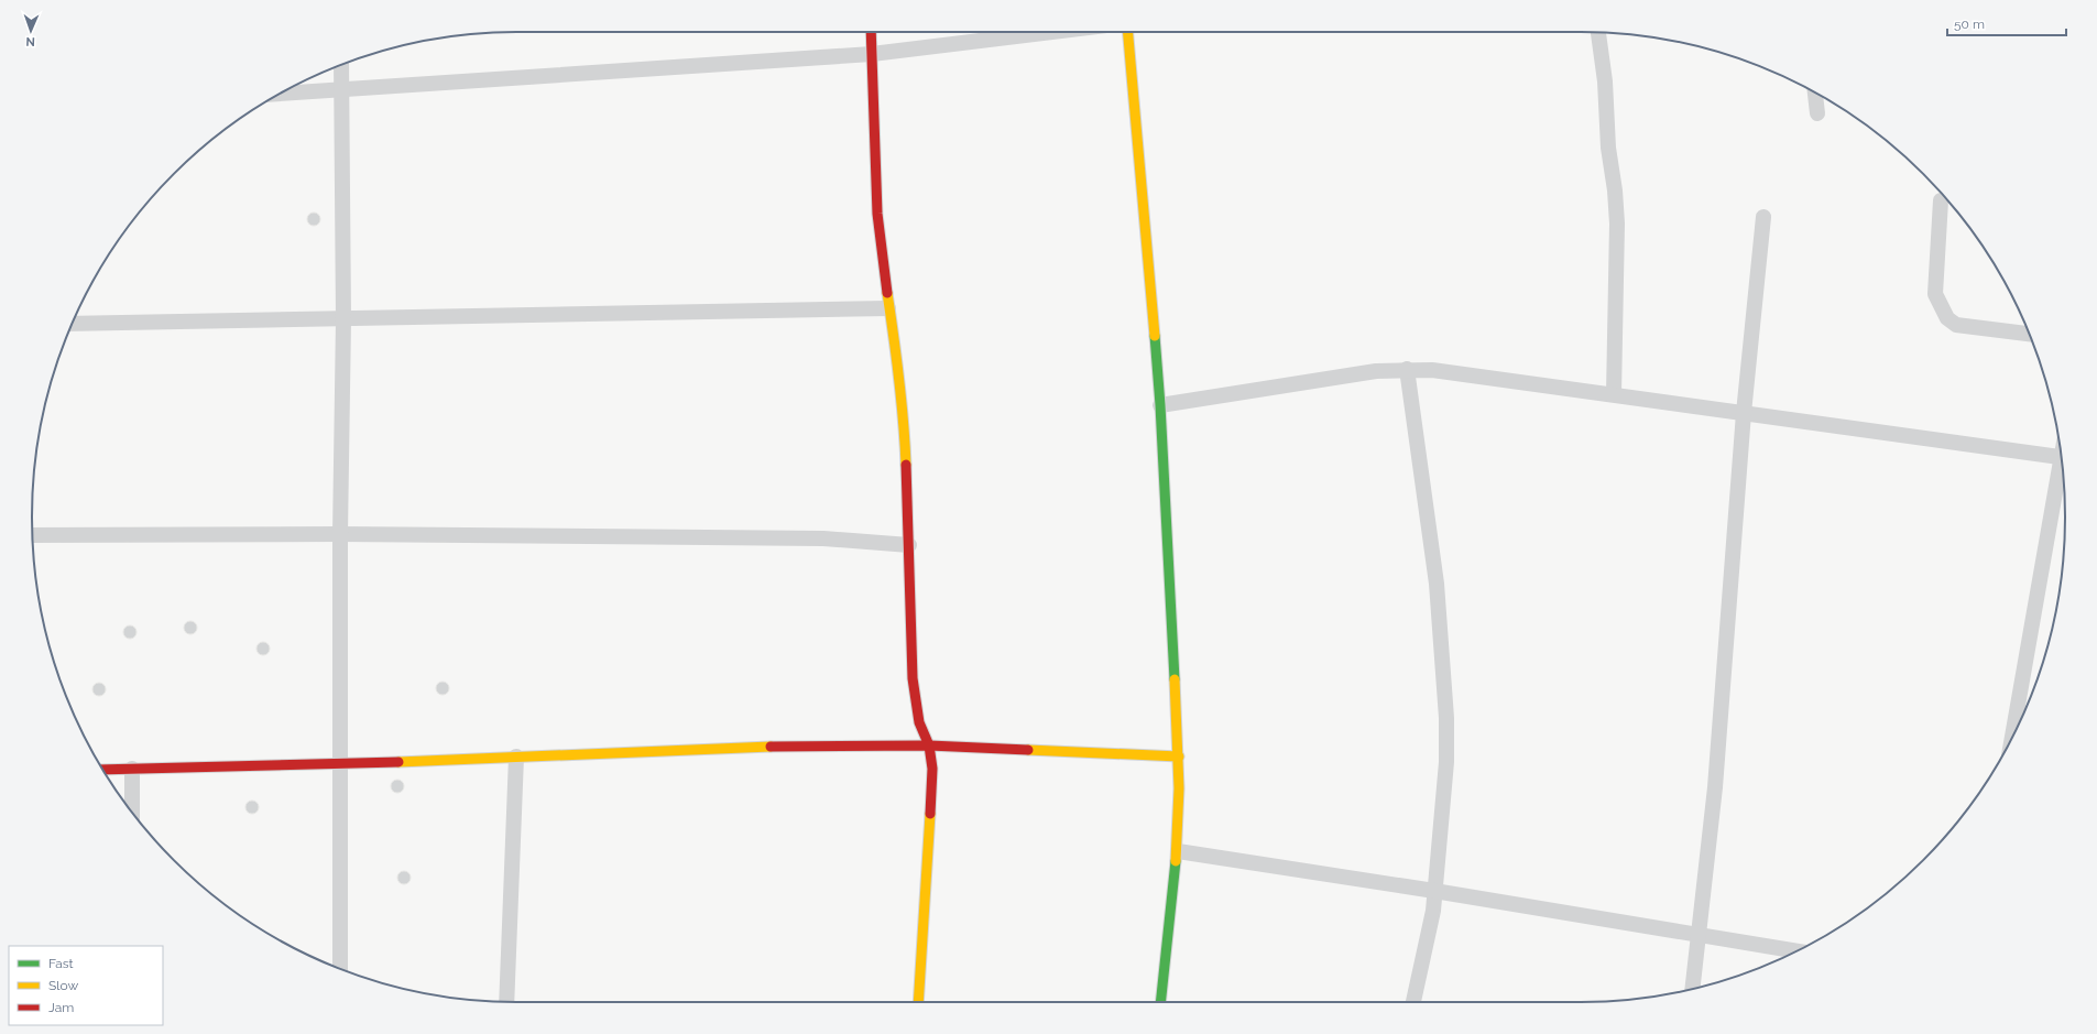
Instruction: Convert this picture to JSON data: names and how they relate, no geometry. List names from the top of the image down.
{
  "legend": ["Fast", "Slow", "Jam"],
  "scale_bar": "50 m",
  "north": "bottom"
}
